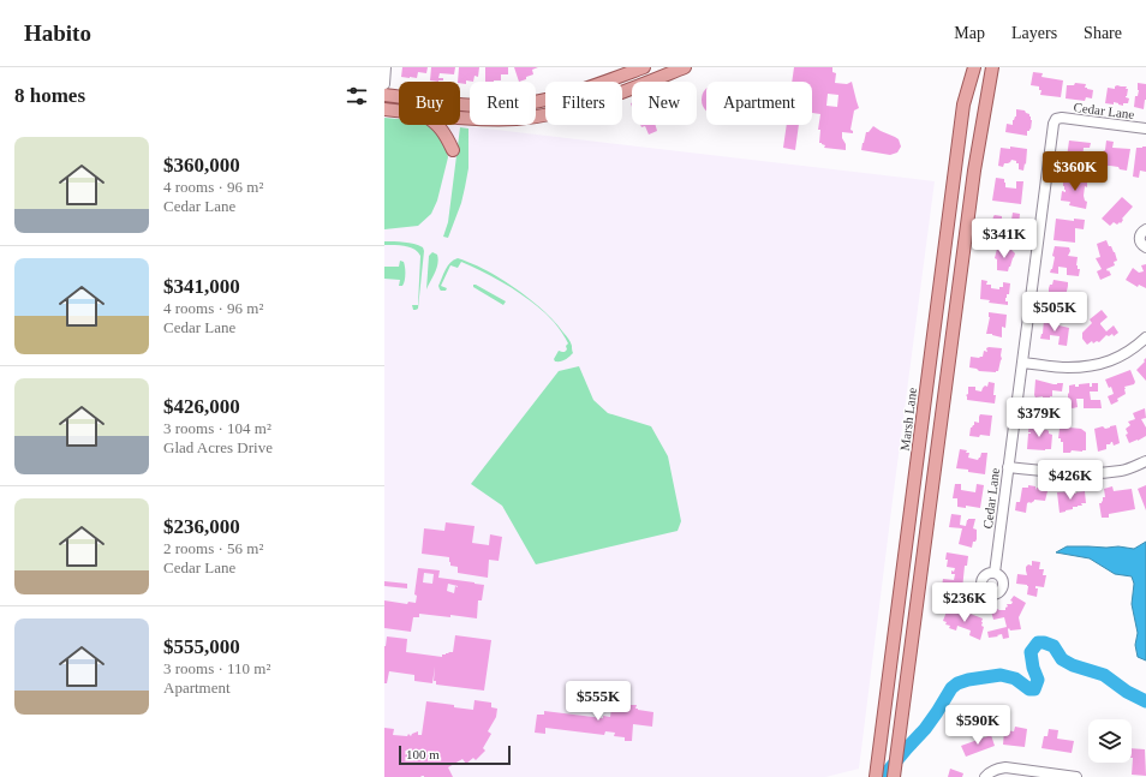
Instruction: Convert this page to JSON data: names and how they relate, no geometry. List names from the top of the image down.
{
  "streets": {
    "main road": ["Marsh Lane"],
    "street": ["Cedar Lane"]
  },
  "scale_bar": "100 m",
  "page": {
    "header": "Habito",
    "nav": ["Map", "Layers", "Share"],
    "heading": "8 homes",
    "chip": [
      "Buy",
      "Rent",
      "Filters",
      "New",
      "Apartment"
    ],
    "list": [
      {
        "name": "$360,000",
        "note": "4 rooms · 96 m² · Cedar Lane"
      },
      {
        "name": "$341,000",
        "note": "4 rooms · 96 m² · Cedar Lane"
      },
      {
        "name": "$426,000",
        "note": "3 rooms · 104 m² · Glad Acres Drive"
      },
      {
        "name": "$236,000",
        "note": "2 rooms · 56 m² · Cedar Lane"
      },
      {
        "name": "$555,000",
        "note": "3 rooms · 110 m² · Apartment"
      }
    ],
    "price": [
      "$360K",
      "$341K",
      "$505K",
      "$379K",
      "$426K",
      "$236K",
      "$555K",
      "$590K"
    ],
    "scale": "100 m"
  }
}
